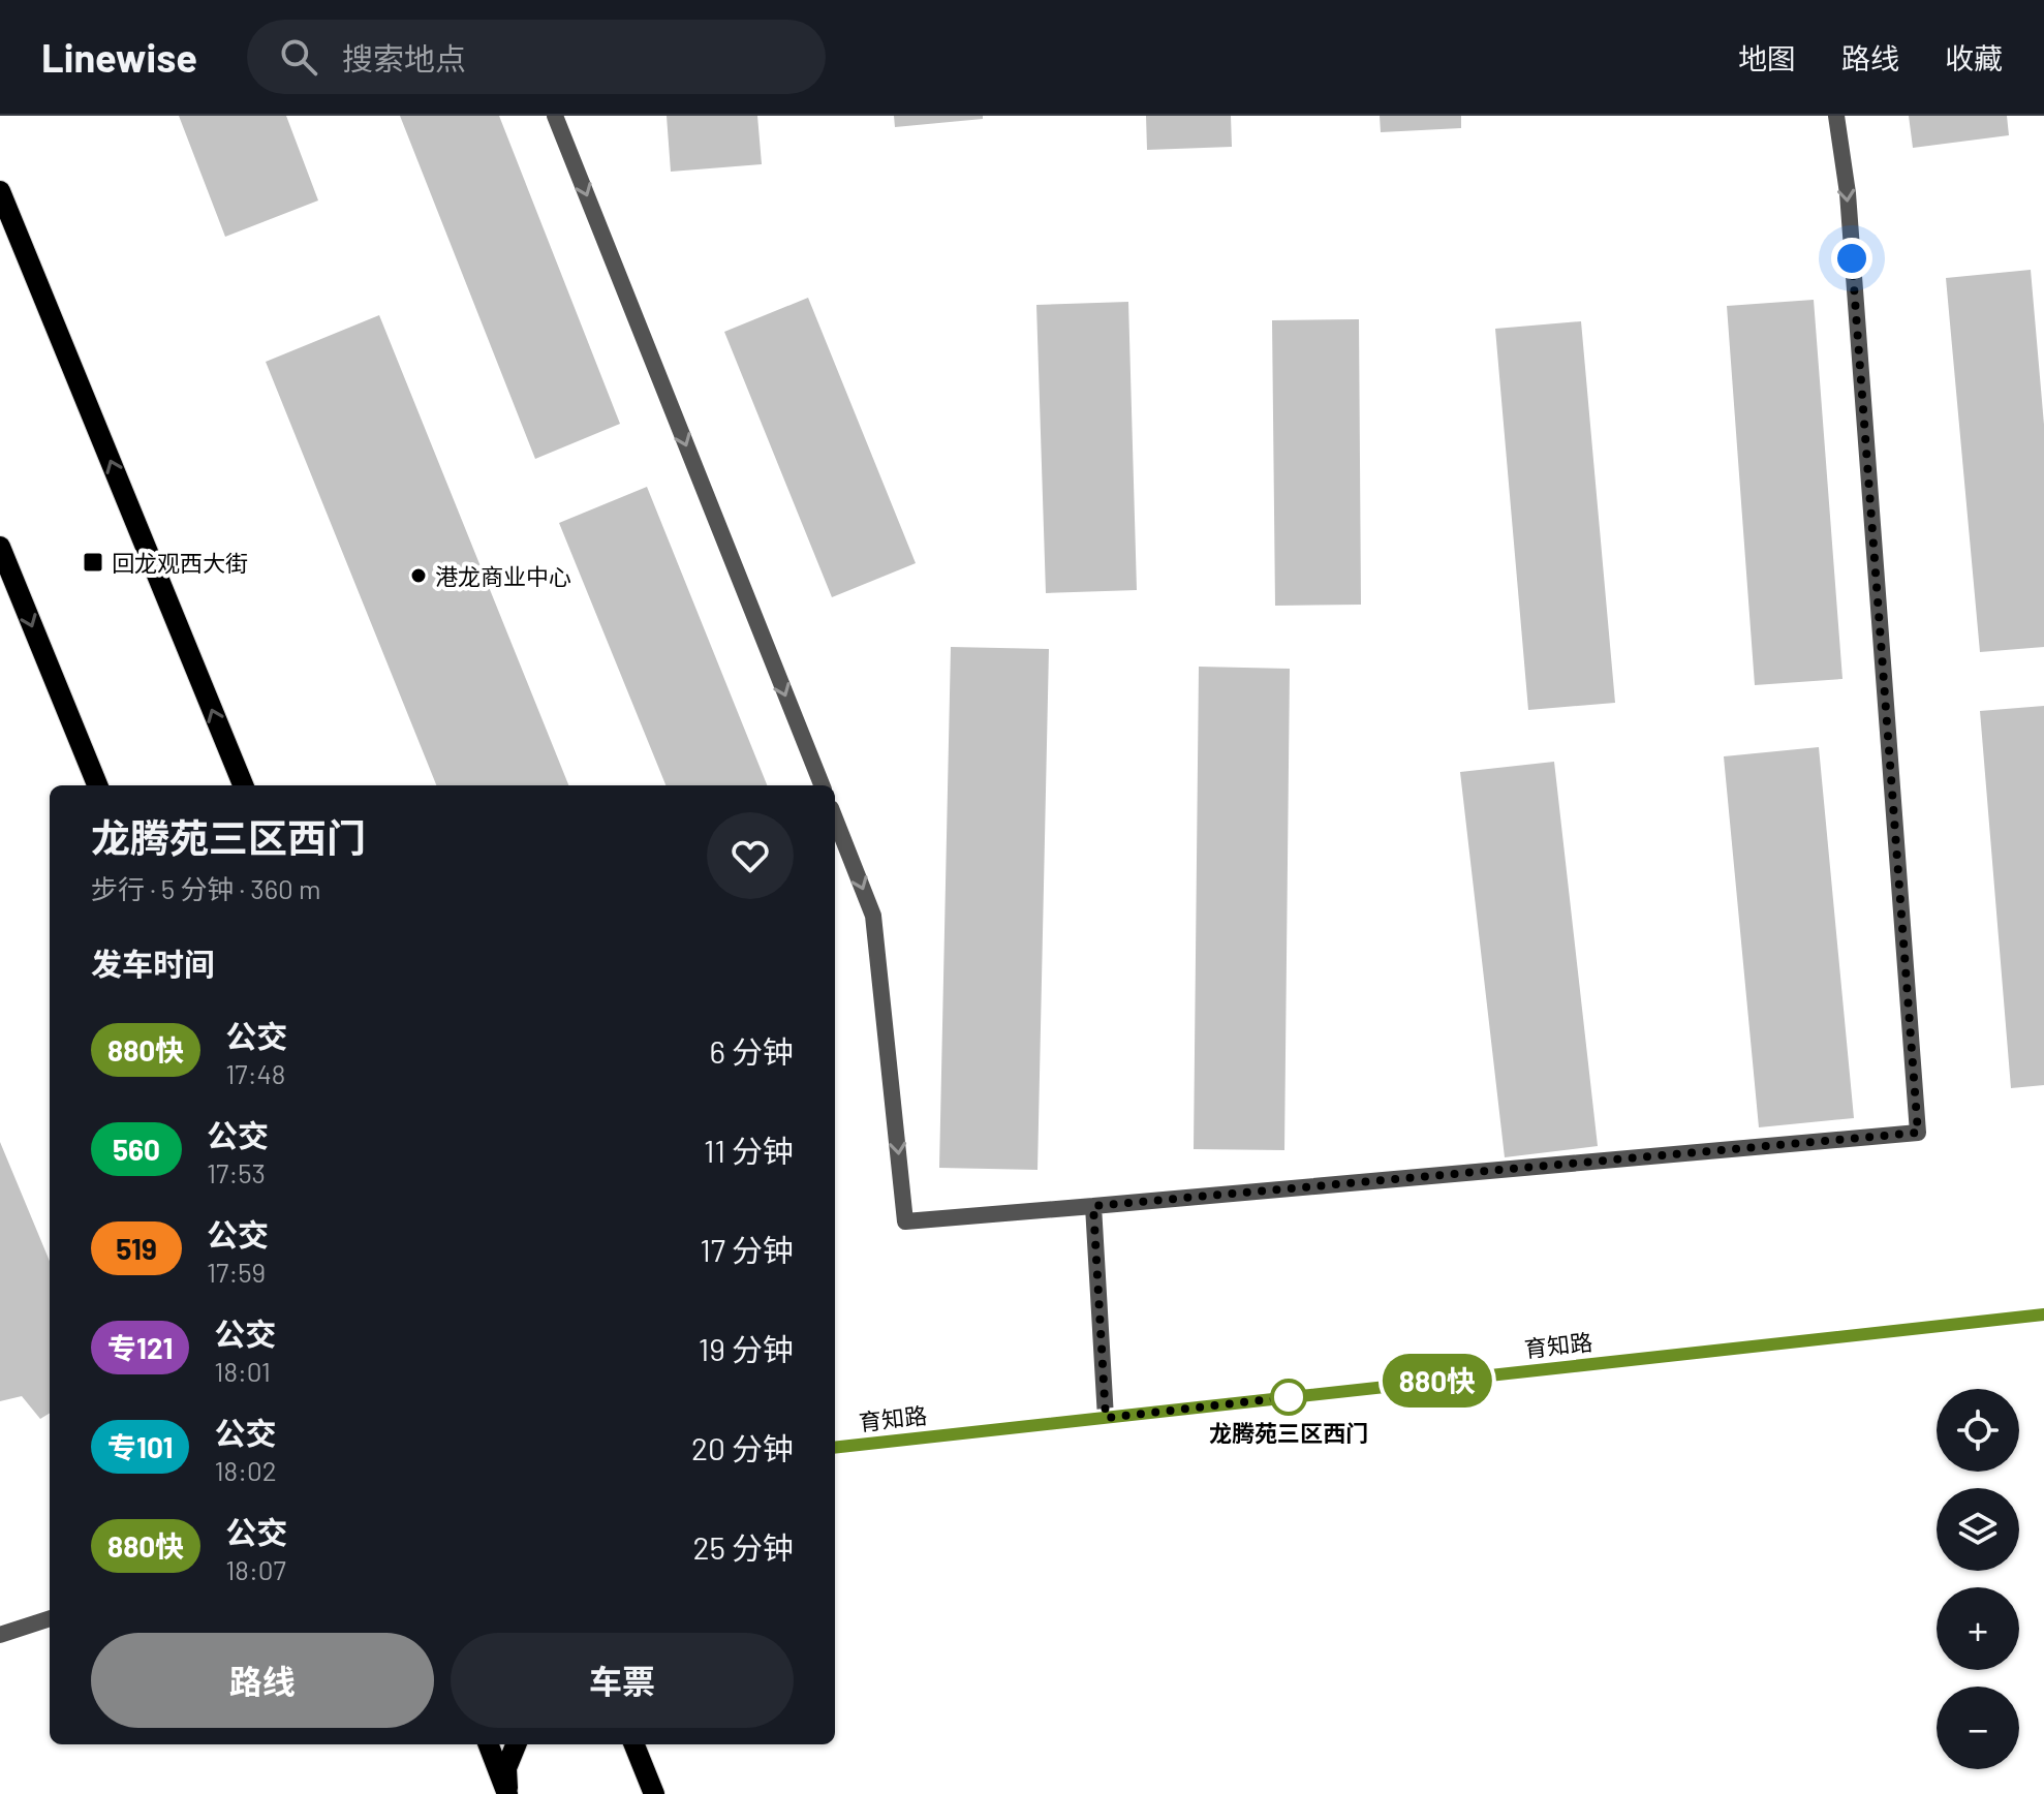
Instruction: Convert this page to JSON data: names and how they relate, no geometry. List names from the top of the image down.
{
  "streets": {
    "street": ["育知路"]
  },
  "places": {
    "transit": ["回龙观西大街"],
    "other": ["港龙商业中心", "龙腾苑三区西门"]
  },
  "lines": ["bus line 880快"],
  "page": {
    "header": "Linewise",
    "search": "搜索地点",
    "nav": ["地图", "路线", "收藏"],
    "on_map": "880快",
    "heading": [
      ["龙腾苑三区西门", "步行 · 5 分钟 · 360 m"],
      "发车时间"
    ],
    "list": [
      {
        "mark": "880快",
        "name": "公交",
        "note": "17:48",
        "value": "6 分钟"
      },
      {
        "mark": "560",
        "name": "公交",
        "note": "17:53",
        "value": "11 分钟"
      },
      {
        "mark": "519",
        "name": "公交",
        "note": "17:59",
        "value": "17 分钟"
      },
      {
        "mark": "专121",
        "name": "公交",
        "note": "18:01",
        "value": "19 分钟"
      },
      {
        "mark": "专101",
        "name": "公交",
        "note": "18:02",
        "value": "20 分钟"
      },
      {
        "mark": "880快",
        "name": "公交",
        "note": "18:07",
        "value": "25 分钟"
      }
    ],
    "map_buttons": ["+", "−"],
    "buttons": ["路线", "车票"]
  }
}
